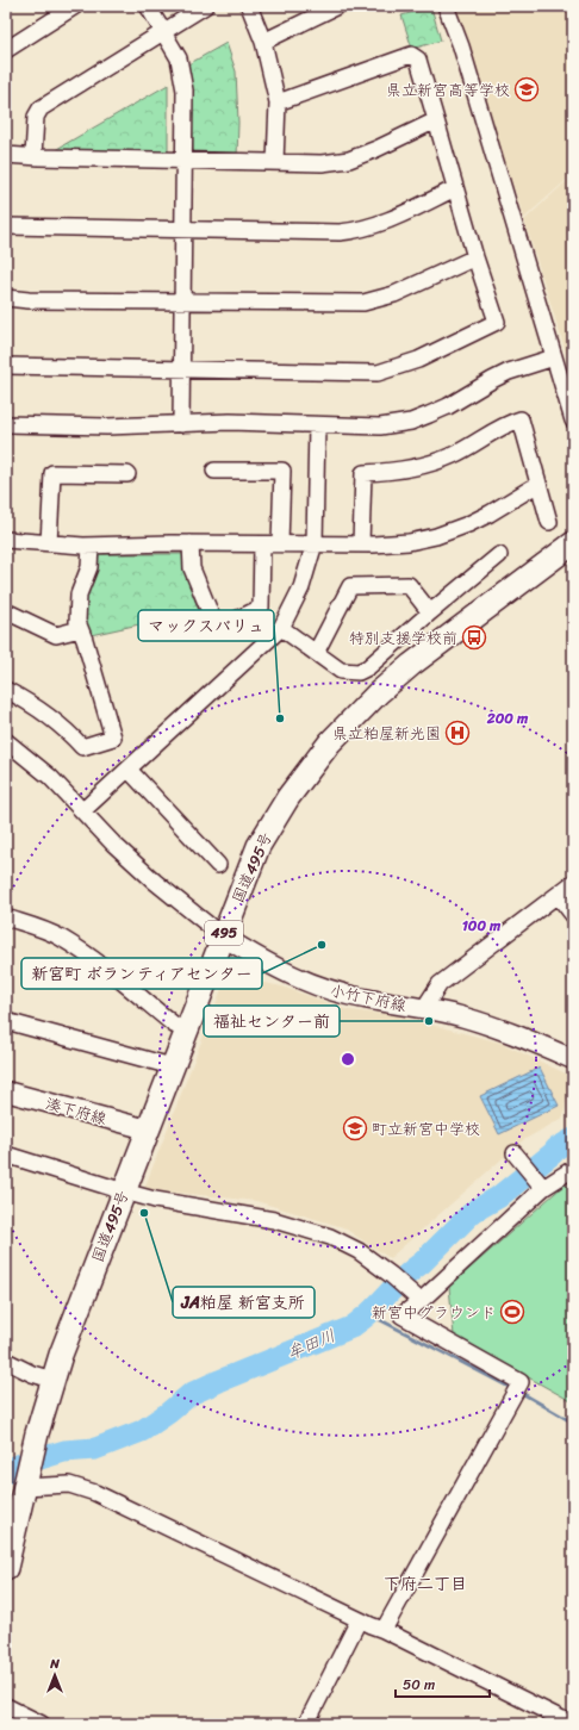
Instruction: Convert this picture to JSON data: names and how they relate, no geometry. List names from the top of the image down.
{
  "streets": {
    "highway": ["国道495号", "495"],
    "main road": ["小竹下府線", "湊下府線"]
  },
  "crossings": [
    ["国道495号", "495"],
    ["国道495号", "小竹下府線"],
    ["国道495号", "湊下府線"]
  ],
  "districts": ["下府二丁目"],
  "water": ["牟田川"],
  "places": {
    "school or university": ["県立新宮高等学校", "町立新宮中学校"],
    "bus stop": ["特別支援学校前"],
    "other": [
      "マックスバリュ",
      "新宮町 ボランティアセンター",
      "福祉センター前",
      "JA粕屋 新宮支所"
    ],
    "hospital": ["県立粕屋新光園"],
    "sports": ["新宮中グラウンド"]
  },
  "scale_bar": "50 m",
  "north": "top",
  "rings": ["200 m", "100 m"]
}
